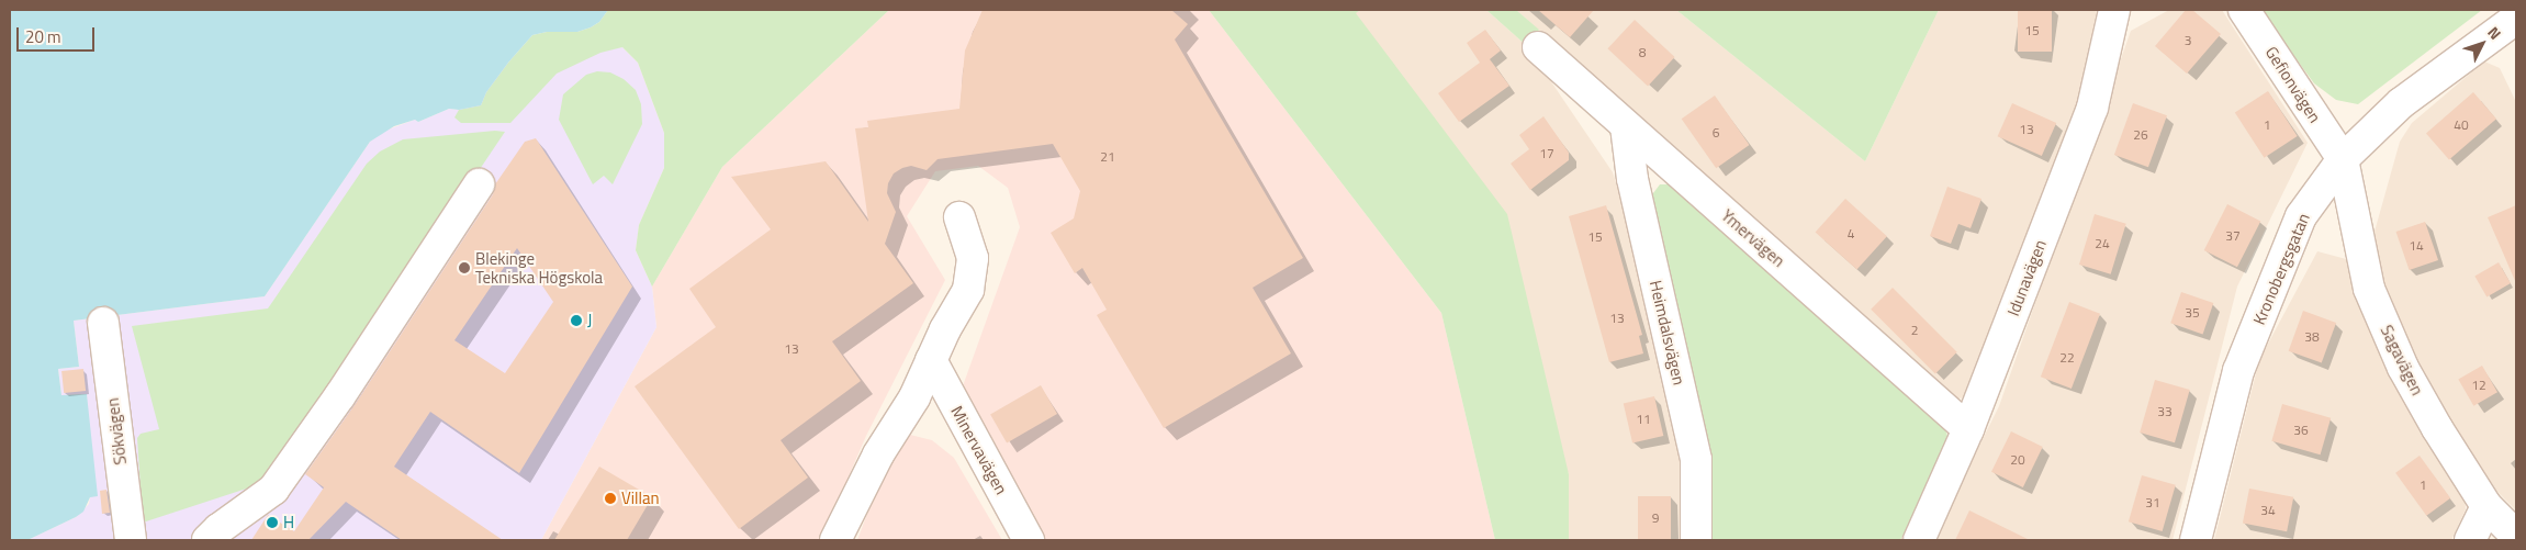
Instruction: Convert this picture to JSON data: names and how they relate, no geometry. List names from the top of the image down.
{
  "streets": {
    "street": [
      "Gefionvägen",
      "Ymervägen",
      "Kronobergsgatan",
      "Idunavägen",
      "Heimdalsvägen",
      "Sagavägen",
      "Sökvägen",
      "Minervavägen"
    ]
  },
  "crossings": [
    ["Gefionvägen", "Kronobergsgatan"],
    ["Gefionvägen", "Sagavägen"],
    ["Ymervägen", "Idunavägen"],
    ["Ymervägen", "Heimdalsvägen"],
    ["Kronobergsgatan", "Sagavägen"]
  ],
  "places": [
    "Blekinge Tekniska Högskola",
    "J",
    "Villan",
    "H"
  ],
  "house_numbers": [
    "15",
    "3",
    "8",
    "1",
    "40",
    "13",
    "6",
    "26",
    "17",
    "21",
    "4",
    "37",
    "15",
    "24",
    "14",
    "35",
    "13",
    "2",
    "38",
    "13",
    "22",
    "12",
    "33",
    "11",
    "36",
    "20",
    "1",
    "31",
    "34",
    "9"
  ],
  "scale_bar": "20 m",
  "north": "top right"
}
